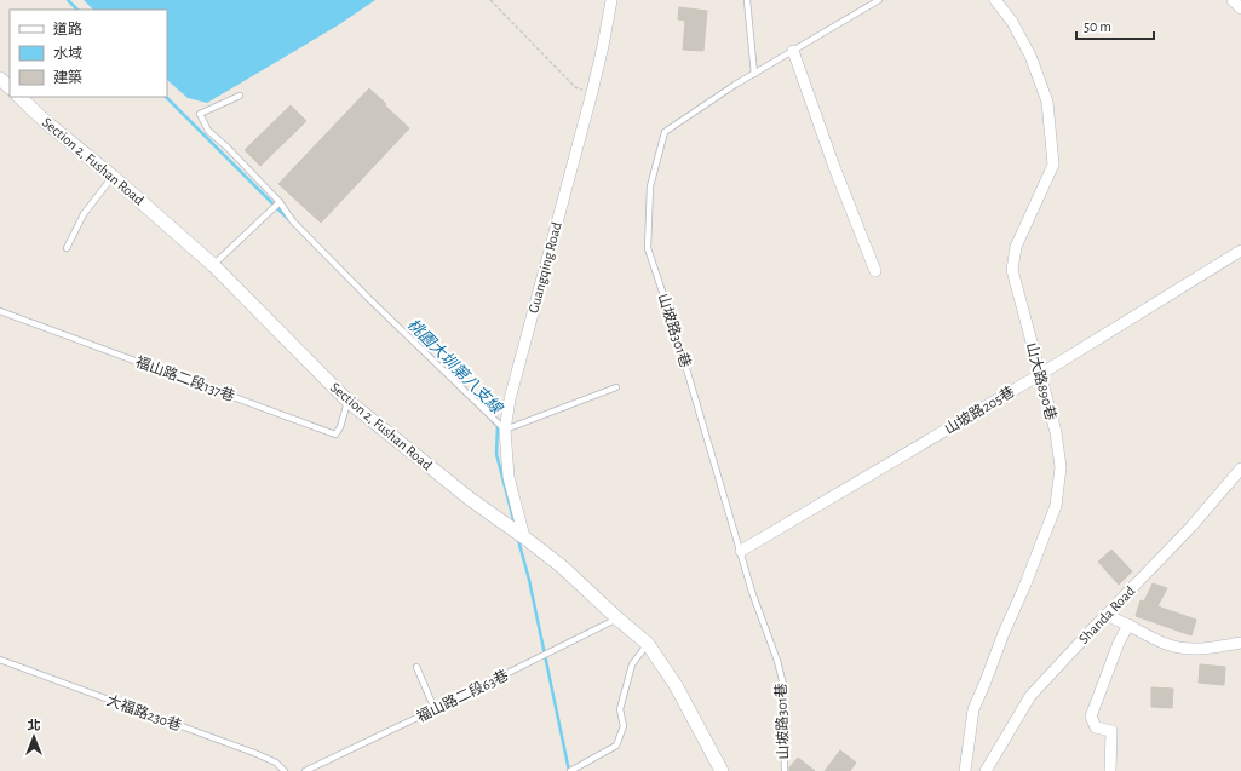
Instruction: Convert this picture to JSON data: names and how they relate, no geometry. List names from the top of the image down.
{
  "streets": {
    "street": [
      "Section 2, Fushan Road",
      "Guangqing Road",
      "山大路890巷",
      "山坡路205巷",
      "Shanda Road"
    ],
    "lane": [
      "山坡路301巷",
      "福山路二段137巷",
      "福山路二段63巷",
      "大福路230巷"
    ]
  },
  "crossings": [
    ["Section 2, Fushan Road", "Guangqing Road"],
    ["Section 2, Fushan Road", "福山路二段137巷"],
    ["Section 2, Fushan Road", "福山路二段63巷"],
    ["山坡路301巷", "山坡路205巷"],
    ["山大路890巷", "山坡路205巷"]
  ],
  "water": ["桃園大圳第八支線"],
  "legend": ["道路", "水域", "建築"],
  "scale_bar": "50 m",
  "north": "top"
}
